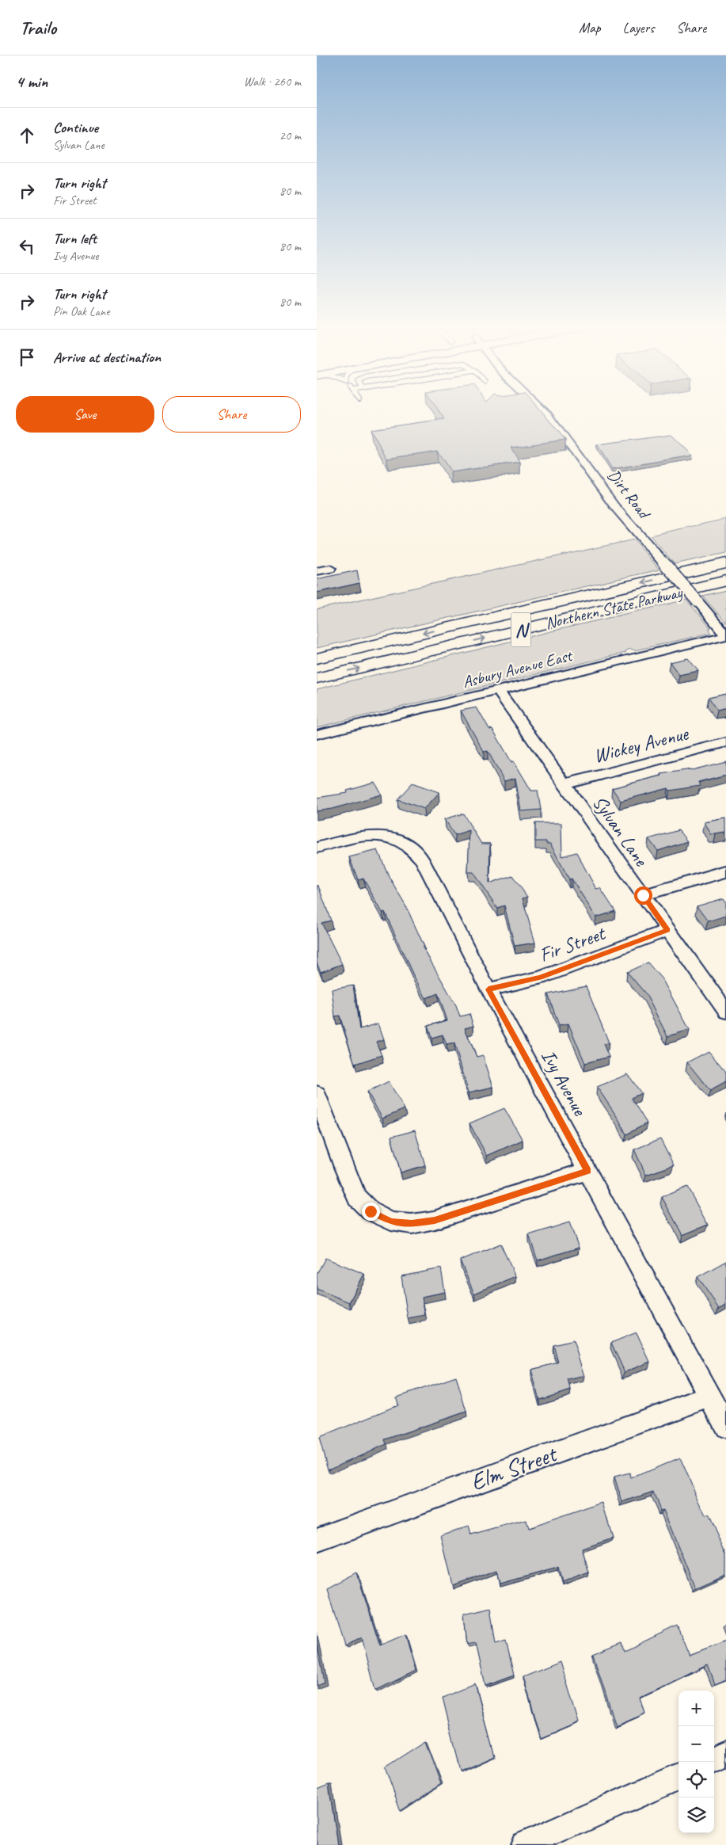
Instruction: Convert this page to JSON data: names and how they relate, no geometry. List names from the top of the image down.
{
  "streets": {
    "main road": ["Northern State Parkway", "N"],
    "street": [
      "Dirt Road",
      "Asbury Avenue East",
      "Wickey Avenue",
      "Sylvan Lane",
      "Fir Street",
      "Ivy Avenue",
      "Elm Street"
    ]
  },
  "crossings": [
    ["Dirt Road", "Asbury Avenue East"],
    ["Asbury Avenue East", "Sylvan Lane"],
    ["Wickey Avenue", "Sylvan Lane"],
    ["Sylvan Lane", "Fir Street"],
    ["Fir Street", "Ivy Avenue"],
    ["Ivy Avenue", "Elm Street"]
  ],
  "page": {
    "header": "Trailo",
    "nav": ["Map", "Layers", "Share"],
    "heading": ["4 min", "Walk · 260 m"],
    "list": [
      ["Continue", "Sylvan Lane", "20 m"],
      ["Turn right", "Fir Street", "80 m"],
      ["Turn left", "Ivy Avenue", "80 m"],
      ["Turn right", "Pin Oak Lane", "80 m"],
      "Arrive at destination"
    ],
    "buttons": ["Save", "Share"],
    "map_buttons": ["+", "−"]
  }
}
